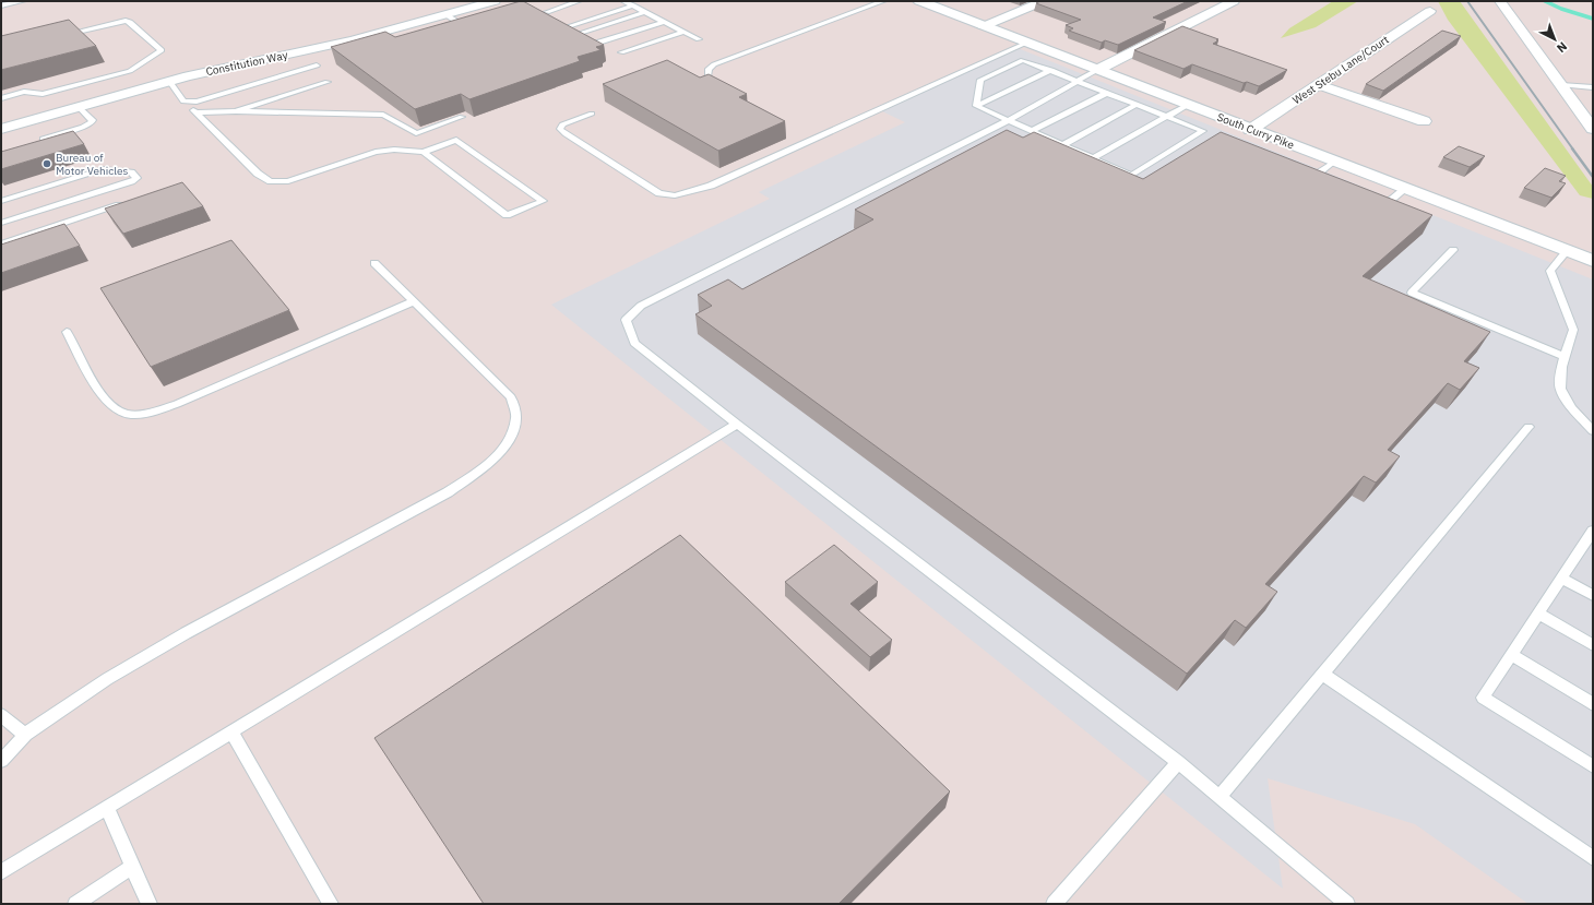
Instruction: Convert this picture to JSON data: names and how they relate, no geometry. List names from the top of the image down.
{
  "streets": {
    "main road": ["South Curry Pike"],
    "street": ["Constitution Way", "West Stebu Lane/Court"]
  },
  "crossings": [
    ["West Stebu Lane/Court", "South Curry Pike"]
  ],
  "places": ["Bureau of Motor Vehicles"],
  "north": "bottom right"
}
